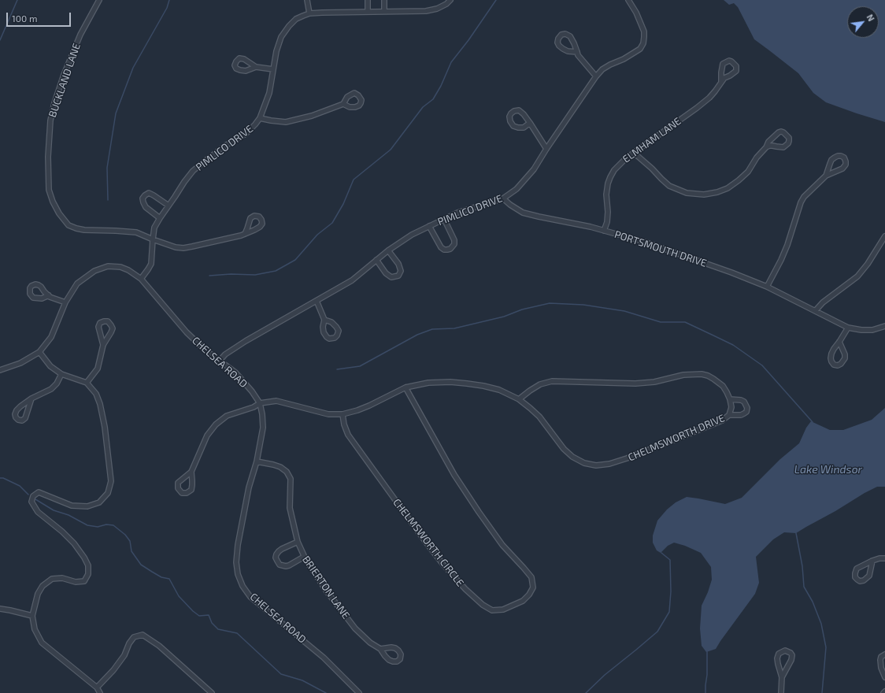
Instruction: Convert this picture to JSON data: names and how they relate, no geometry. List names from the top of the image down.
{
  "streets": {
    "street": [
      "BUCKLAND LANE",
      "ELMHAM LANE",
      "PIMLICO DRIVE",
      "PORTSMOUTH DRIVE",
      "CHELSEA ROAD",
      "CHELMSWORTH DRIVE",
      "CHELMSWORTH CIRCLE",
      "BRIERTON LANE"
    ]
  },
  "crossings": [
    ["BUCKLAND LANE", "PIMLICO DRIVE"],
    ["ELMHAM LANE", "PORTSMOUTH DRIVE"],
    ["PIMLICO DRIVE", "PORTSMOUTH DRIVE"],
    ["PIMLICO DRIVE", "CHELSEA ROAD"],
    ["CHELSEA ROAD", "CHELMSWORTH DRIVE"],
    ["CHELSEA ROAD", "BRIERTON LANE"],
    ["CHELMSWORTH DRIVE", "CHELMSWORTH CIRCLE"]
  ],
  "water": ["Lake Windsor"],
  "scale_bar": "100 m",
  "north": "top right"
}
